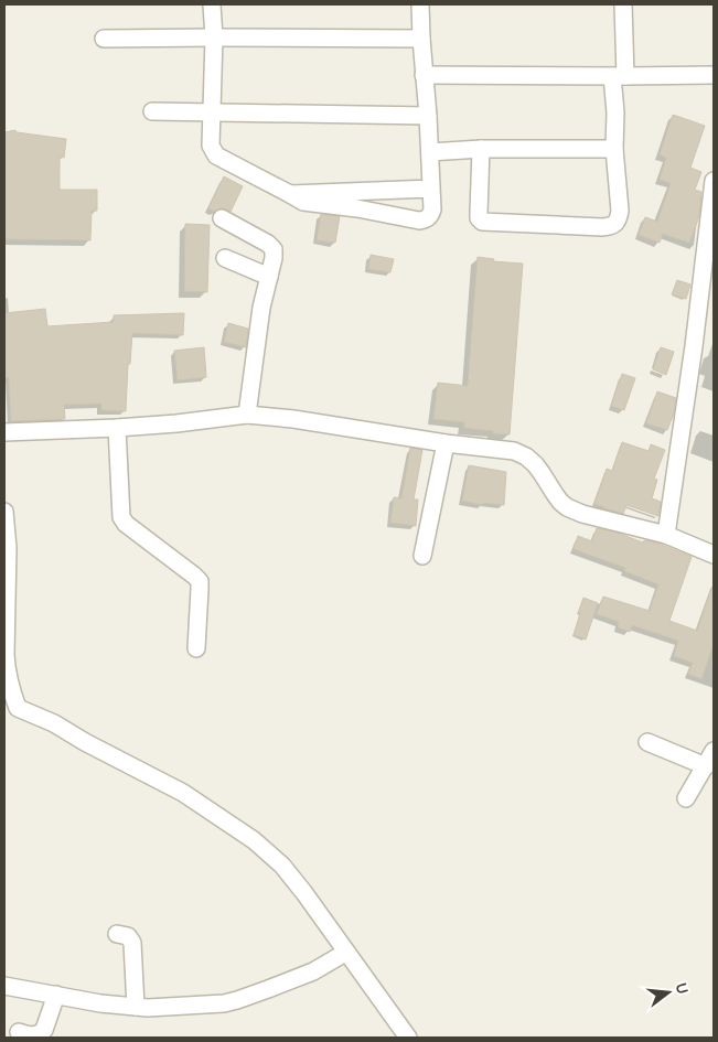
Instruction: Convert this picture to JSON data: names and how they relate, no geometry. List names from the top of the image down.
{
  "north": "right"
}
